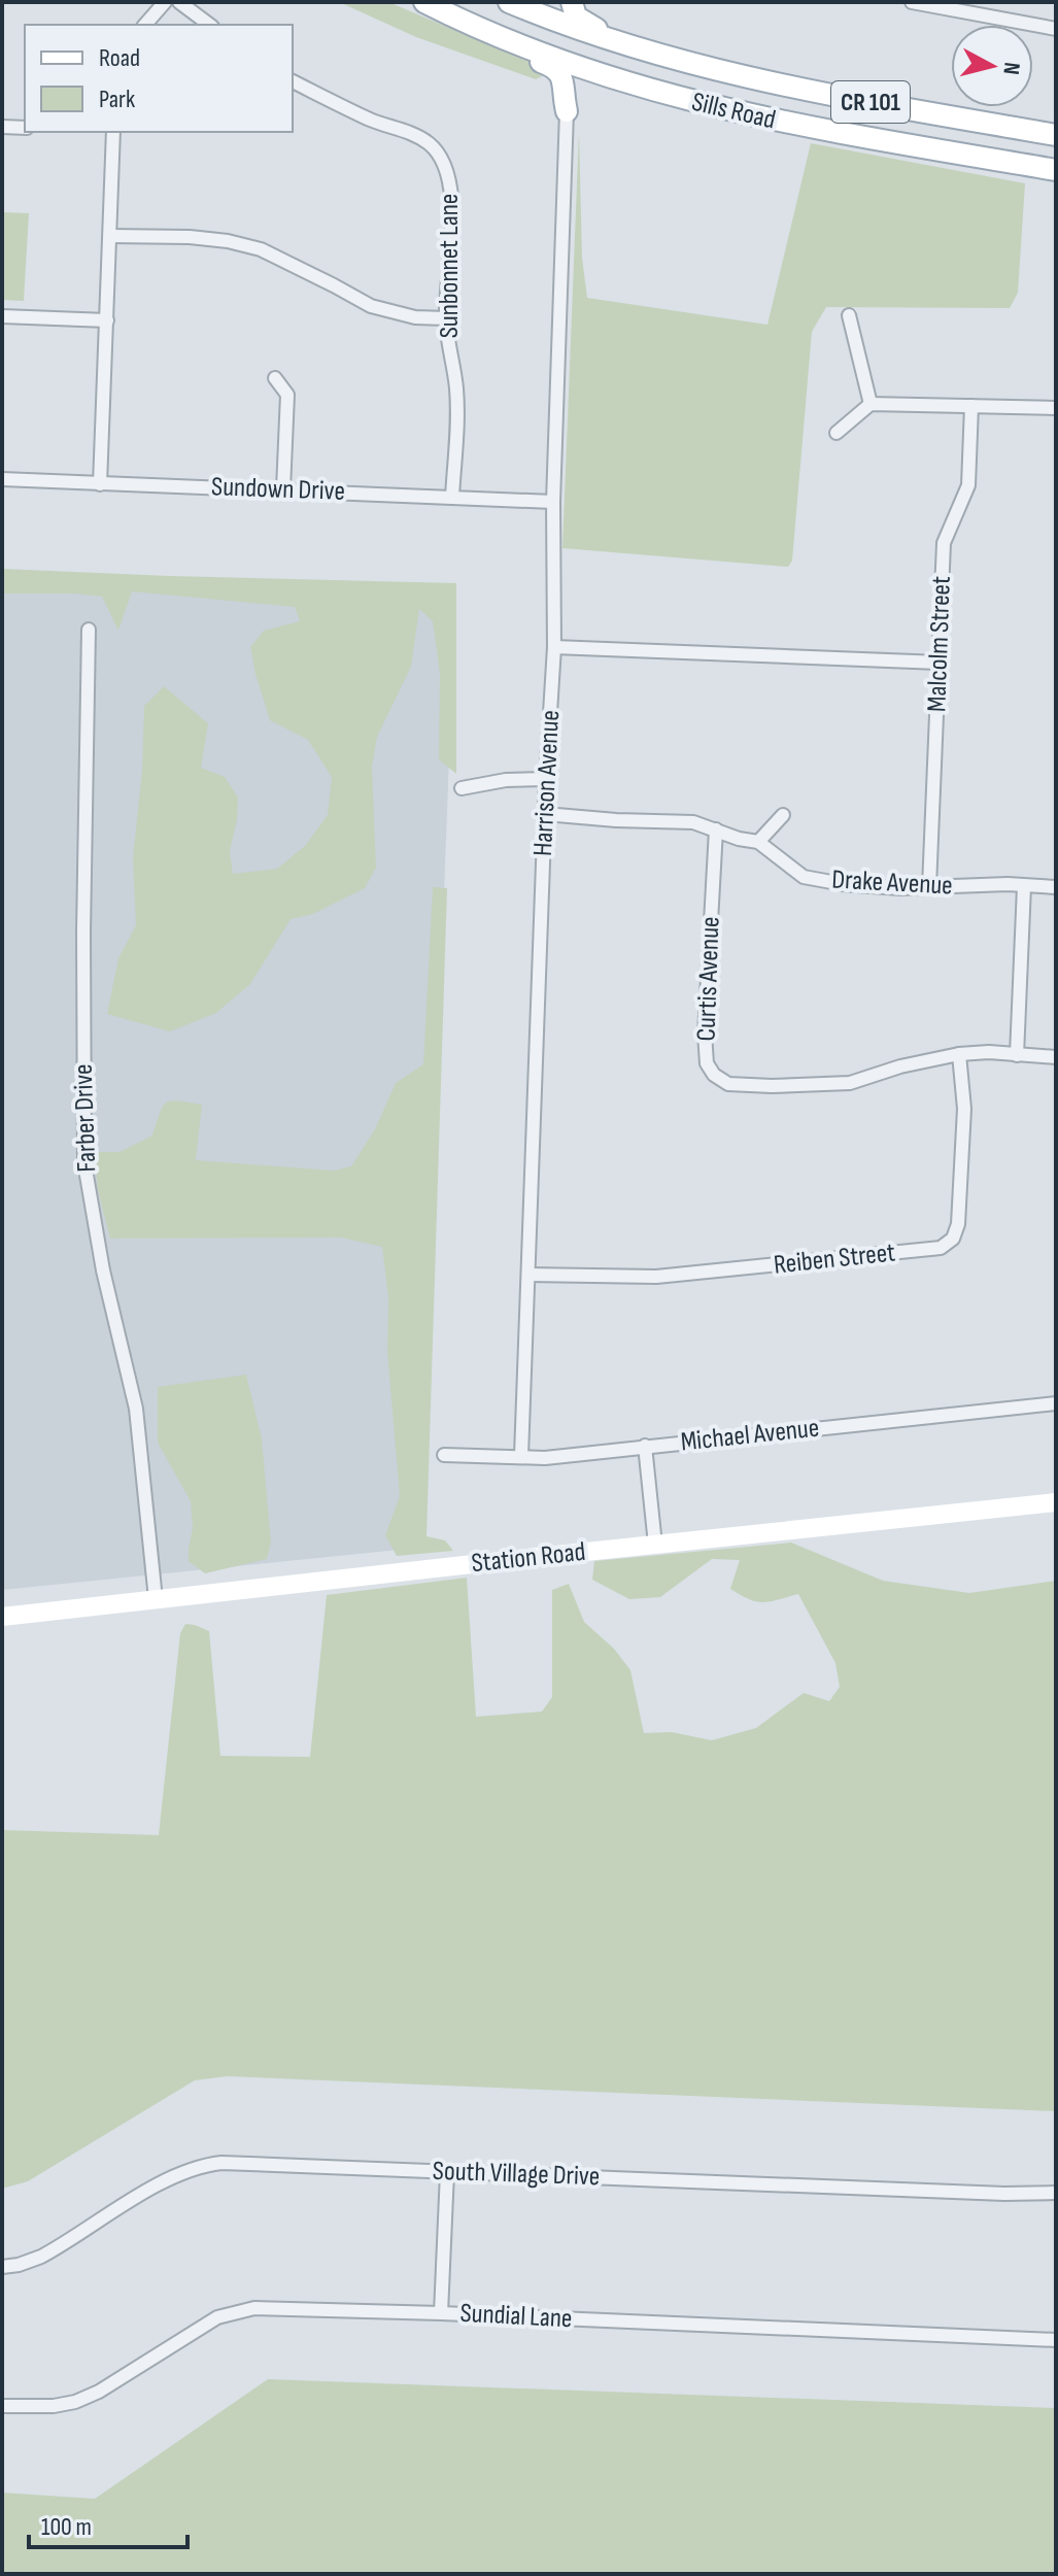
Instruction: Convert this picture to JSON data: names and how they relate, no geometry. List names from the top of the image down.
{
  "streets": {
    "main road": ["CR 101", "Sills Road", "Station Road"],
    "street": [
      "Sunbonnet Lane",
      "Sundown Drive",
      "Malcolm Street",
      "Harrison Avenue",
      "Drake Avenue",
      "Curtis Avenue",
      "Farber Drive",
      "Reiben Street",
      "Michael Avenue",
      "South Village Drive",
      "Sundial Lane"
    ]
  },
  "crossings": [
    ["Sunbonnet Lane", "Sundown Drive"],
    ["Sundown Drive", "Harrison Avenue"],
    ["Malcolm Street", "Drake Avenue"],
    ["Harrison Avenue", "Drake Avenue"],
    ["Harrison Avenue", "Reiben Street"],
    ["Harrison Avenue", "Michael Avenue"],
    ["Drake Avenue", "Curtis Avenue"],
    ["Curtis Avenue", "Reiben Street"],
    ["Farber Drive", "Station Road"]
  ],
  "legend": ["Road", "Park"],
  "scale_bar": "100 m",
  "north": "right"
}
